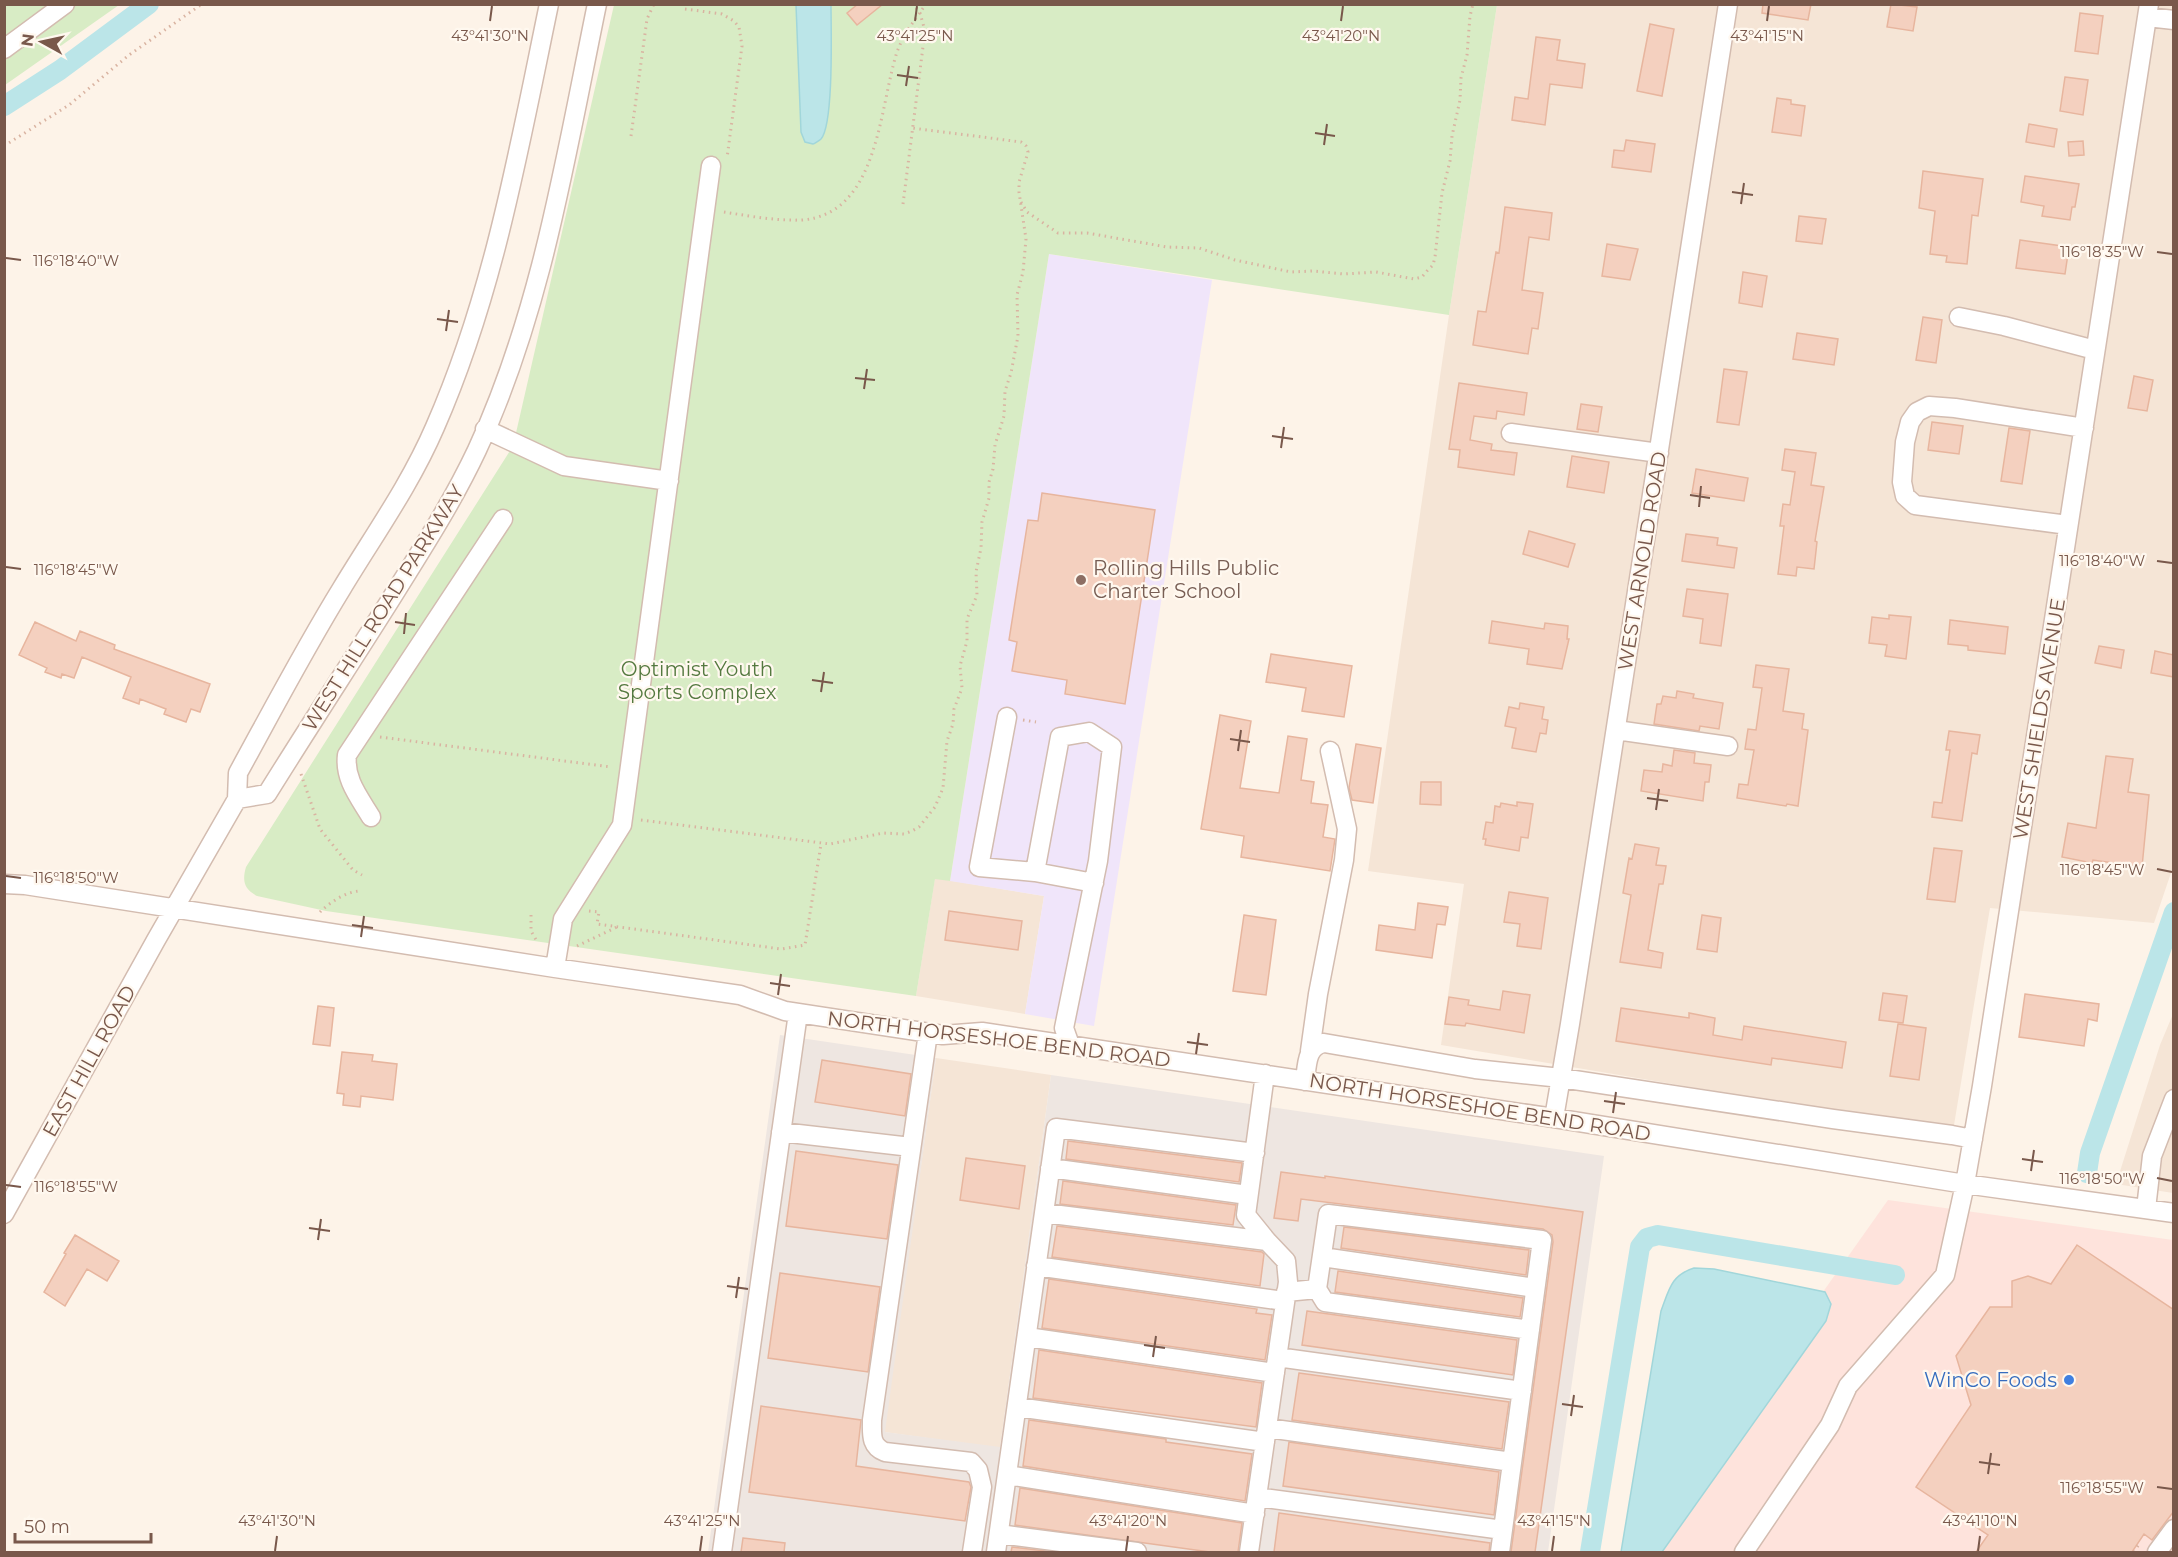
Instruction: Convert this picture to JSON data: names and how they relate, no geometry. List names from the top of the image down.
{
  "streets": {
    "street": [
      "WEST ARNOLD ROAD",
      "WEST HILL ROAD PARKWAY",
      "WEST SHIELDS AVENUE",
      "NORTH HORSESHOE BEND ROAD",
      "EAST HILL ROAD"
    ]
  },
  "crossings": [
    ["WEST ARNOLD ROAD", "NORTH HORSESHOE BEND ROAD"],
    ["WEST HILL ROAD PARKWAY", "NORTH HORSESHOE BEND ROAD"],
    ["WEST HILL ROAD PARKWAY", "EAST HILL ROAD"],
    ["WEST SHIELDS AVENUE", "NORTH HORSESHOE BEND ROAD"],
    ["NORTH HORSESHOE BEND ROAD", "EAST HILL ROAD"]
  ],
  "parks": ["Optimist Youth Sports Complex"],
  "places": ["Rolling Hills Public Charter School", "WinCo Foods"],
  "scale_bar": "50 m",
  "north": "left",
  "coordinates": [
    "43°41'30\"N",
    "43°41'25\"N",
    "43°41'20\"N",
    "43°41'15\"N",
    "116°18'35\"W",
    "116°18'40\"W",
    "116°18'45\"W",
    "116°18'50\"W",
    "116°18'55\"W",
    "43°41'10\"N"
  ]
}
